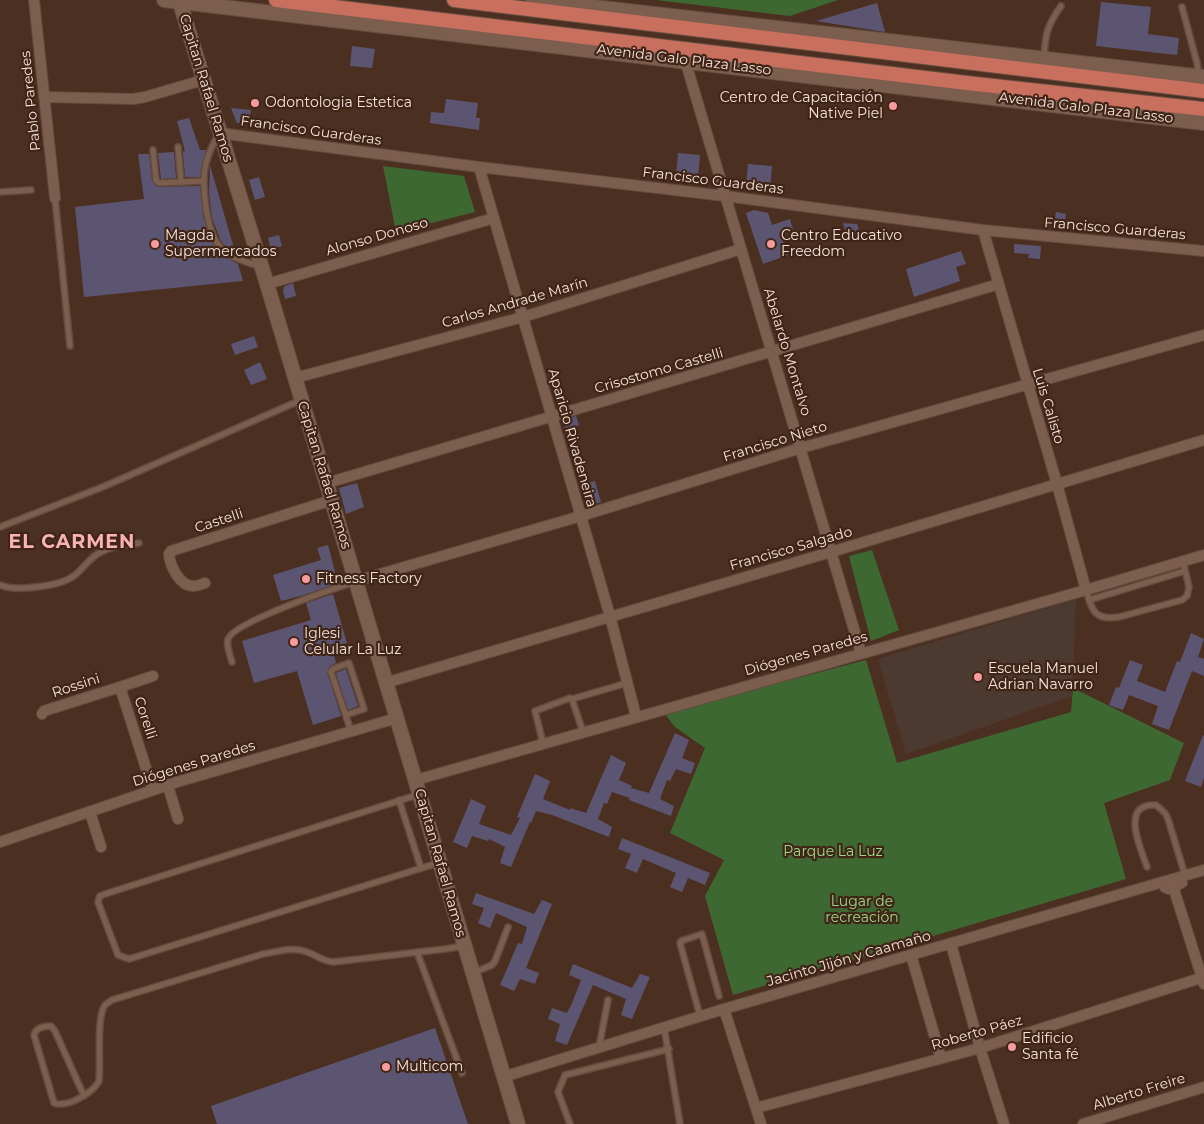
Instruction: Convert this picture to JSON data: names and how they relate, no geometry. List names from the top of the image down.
{
  "streets": {
    "main road": ["Avenida Galo Plaza Lasso", "Capitan Rafael Ramos"],
    "street": [
      "Pablo Paredes",
      "Francisco Guarderas",
      "Alonso Donoso",
      "Carlos Andrade Marín",
      "Abelardo Montalvo",
      "Crisostomo Castelli",
      "Luis Calisto",
      "Aparicio Rivadeneira",
      "Francisco Nieto",
      "Castelli",
      "Francisco Salgado",
      "Diógenes Paredes",
      "Rossini",
      "Corelli",
      "Jacinto Jijón y Caamaño",
      "Roberto Páez",
      "Alberto Freire"
    ]
  },
  "crossings": [
    ["Avenida Galo Plaza Lasso", "Capitan Rafael Ramos"],
    ["Avenida Galo Plaza Lasso", "Abelardo Montalvo"],
    ["Capitan Rafael Ramos", "Francisco Guarderas"],
    ["Capitan Rafael Ramos", "Alonso Donoso"],
    ["Capitan Rafael Ramos", "Carlos Andrade Marín"],
    ["Capitan Rafael Ramos", "Crisostomo Castelli"],
    ["Capitan Rafael Ramos", "Francisco Nieto"],
    ["Capitan Rafael Ramos", "Castelli"],
    ["Capitan Rafael Ramos", "Francisco Salgado"],
    ["Capitan Rafael Ramos", "Diógenes Paredes"],
    ["Capitan Rafael Ramos", "Jacinto Jijón y Caamaño"],
    ["Francisco Guarderas", "Abelardo Montalvo"],
    ["Francisco Guarderas", "Luis Calisto"],
    ["Francisco Guarderas", "Aparicio Rivadeneira"],
    ["Alonso Donoso", "Aparicio Rivadeneira"],
    ["Carlos Andrade Marín", "Abelardo Montalvo"],
    ["Carlos Andrade Marín", "Aparicio Rivadeneira"],
    ["Abelardo Montalvo", "Crisostomo Castelli"],
    ["Abelardo Montalvo", "Francisco Nieto"],
    ["Abelardo Montalvo", "Francisco Salgado"],
    ["Abelardo Montalvo", "Diógenes Paredes"],
    ["Crisostomo Castelli", "Luis Calisto"],
    ["Crisostomo Castelli", "Aparicio Rivadeneira"],
    ["Luis Calisto", "Francisco Nieto"],
    ["Luis Calisto", "Francisco Salgado"],
    ["Luis Calisto", "Diógenes Paredes"],
    ["Aparicio Rivadeneira", "Francisco Nieto"],
    ["Aparicio Rivadeneira", "Francisco Salgado"],
    ["Aparicio Rivadeneira", "Diógenes Paredes"],
    ["Diógenes Paredes", "Corelli"],
    ["Rossini", "Corelli"]
  ],
  "districts": ["EL CARMEN"],
  "parks": ["Parque La Luz", "Lugar de recreación"],
  "places": [
    "Odontologia Estetica",
    "Centro de Capacitación Native Piel",
    "Magda Supermercados",
    "Centro Educativo Freedom",
    "Fitness Factory",
    "Iglesi Celular La Luz",
    "Escuela Manuel Adrian Navarro",
    "Edificio Santa fé",
    "Multicom"
  ]
}
